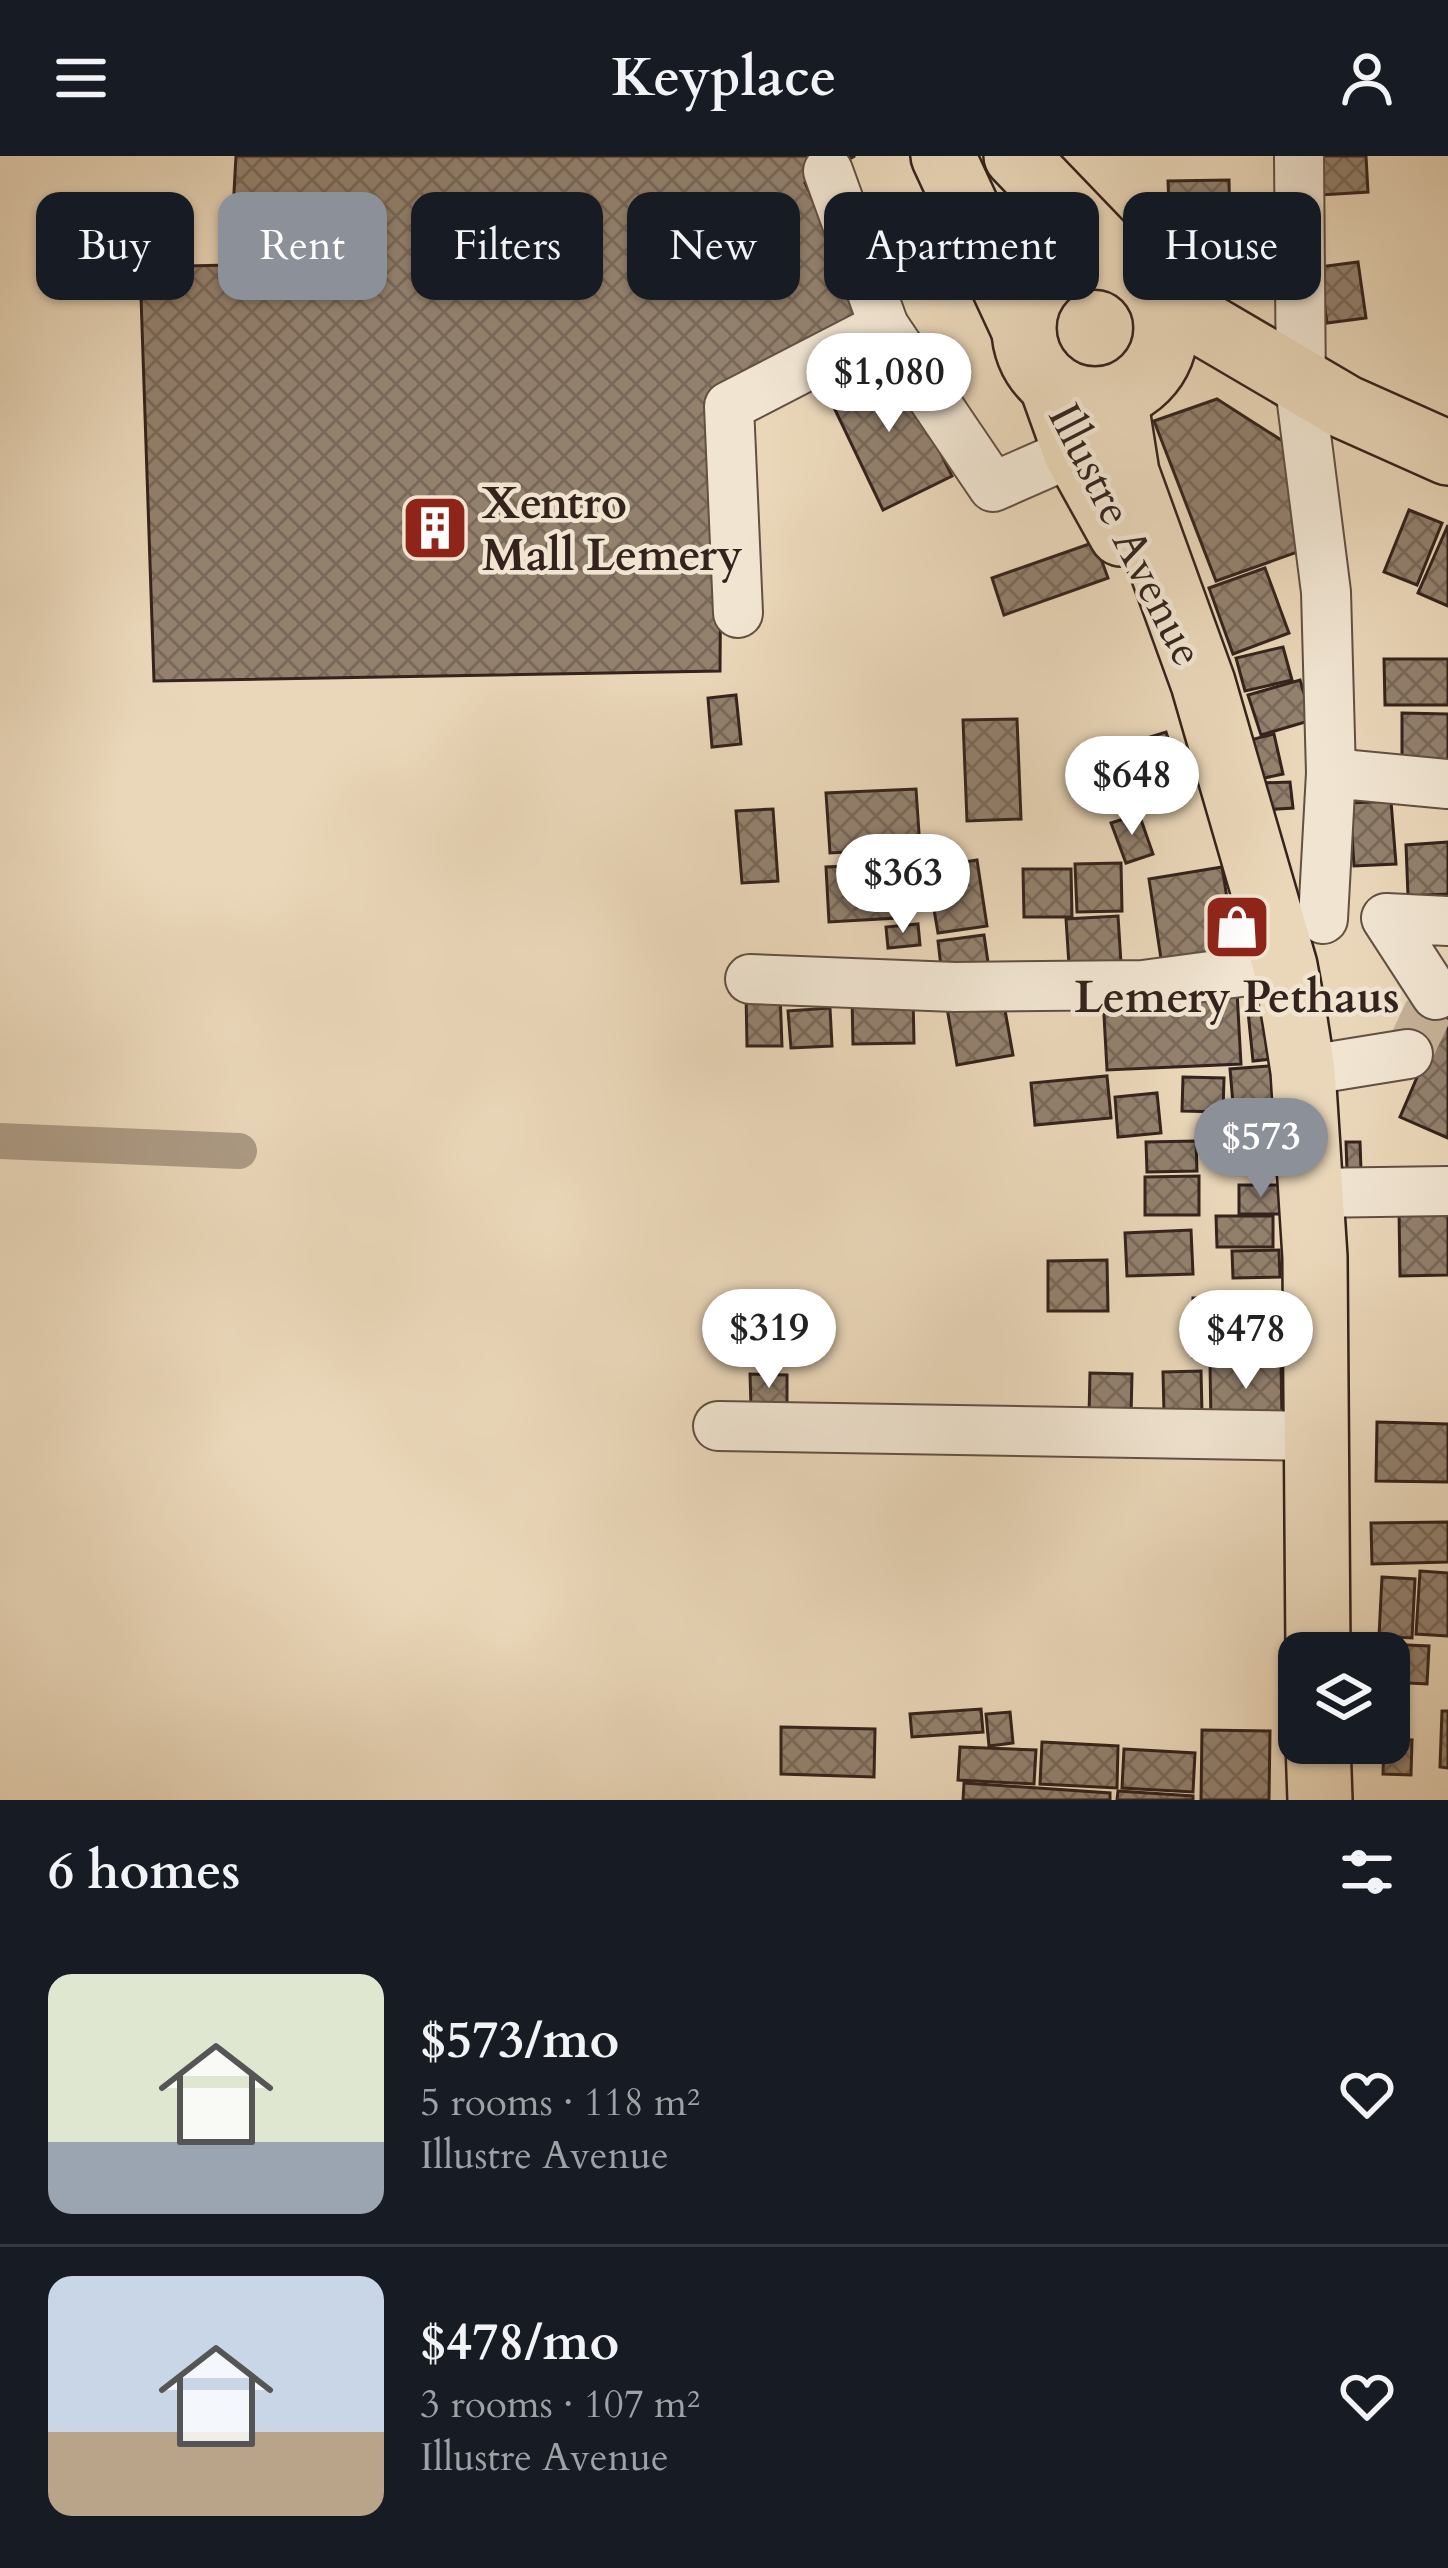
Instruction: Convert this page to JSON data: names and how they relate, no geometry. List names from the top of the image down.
{
  "streets": {
    "main road": ["Illustre Avenue"]
  },
  "places": {
    "building": ["Xentro Mall Lemery"],
    "shop": ["Lemery Pethaus"]
  },
  "page": {
    "header": "Keyplace",
    "chip": [
      "Buy",
      "Rent",
      "Filters",
      "New",
      "Apartment",
      "House"
    ],
    "price": [
      "$1,080",
      "$648",
      "$363",
      "$573",
      "$319",
      "$478"
    ],
    "heading": "6 homes",
    "list": [
      {
        "name": "$573/mo",
        "note": "5 rooms · 118 m² · Illustre Avenue"
      },
      {
        "name": "$478/mo",
        "note": "3 rooms · 107 m² · Illustre Avenue"
      }
    ]
  }
}
